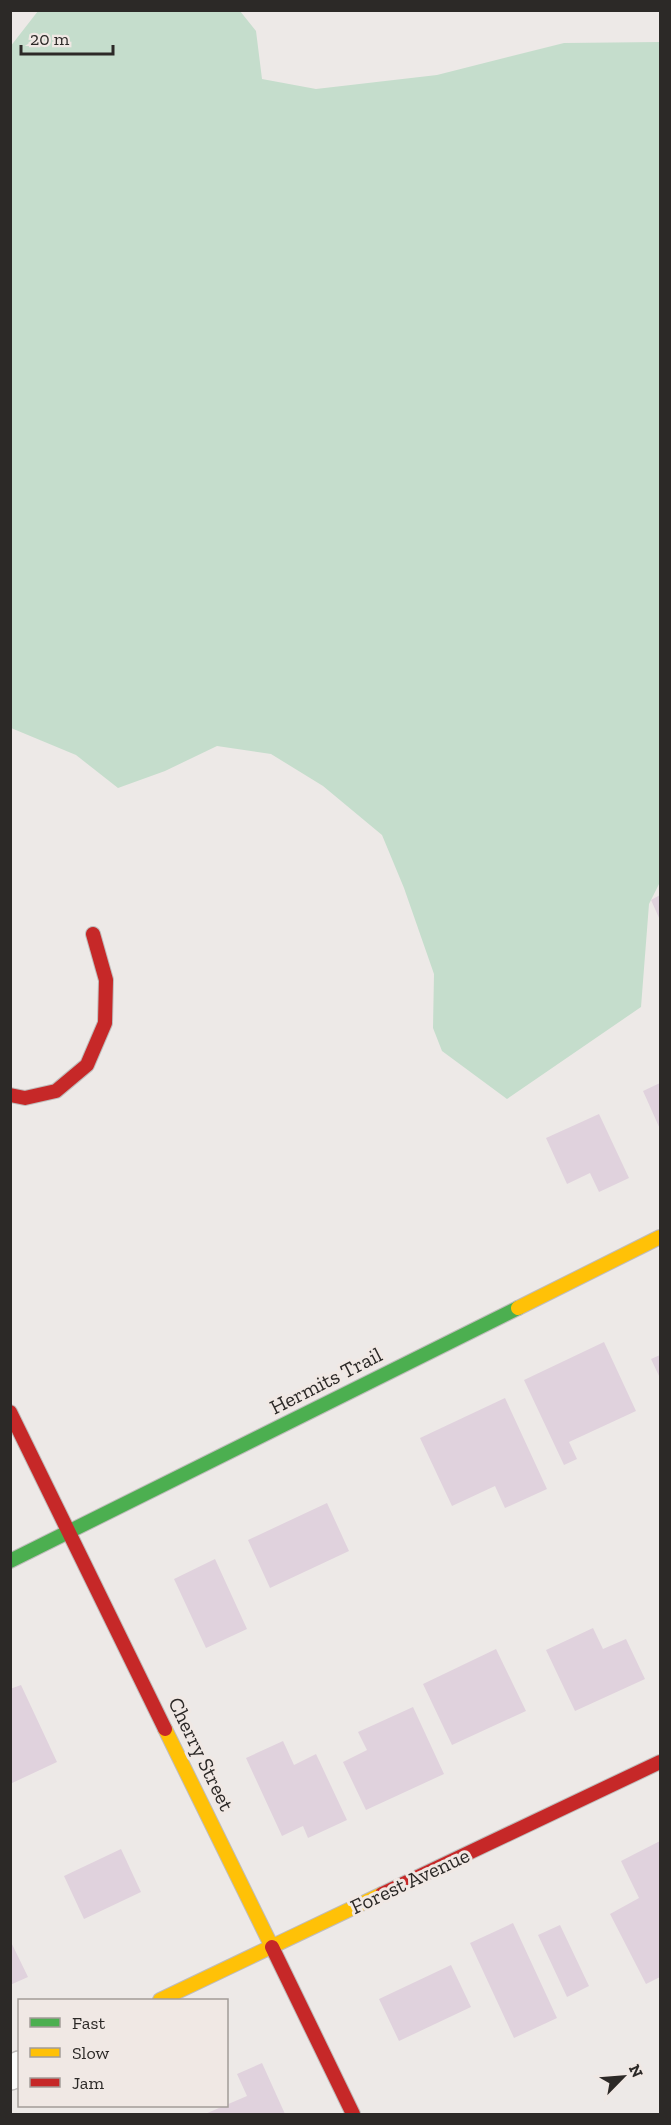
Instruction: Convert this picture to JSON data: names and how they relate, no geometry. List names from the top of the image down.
{
  "streets": {
    "street": ["Hermits Trail", "Cherry Street", "Forest Avenue"]
  },
  "crossings": [
    ["Hermits Trail", "Cherry Street"],
    ["Cherry Street", "Forest Avenue"]
  ],
  "legend": ["Fast", "Slow", "Jam"],
  "scale_bar": "20 m",
  "north": "top right"
}
